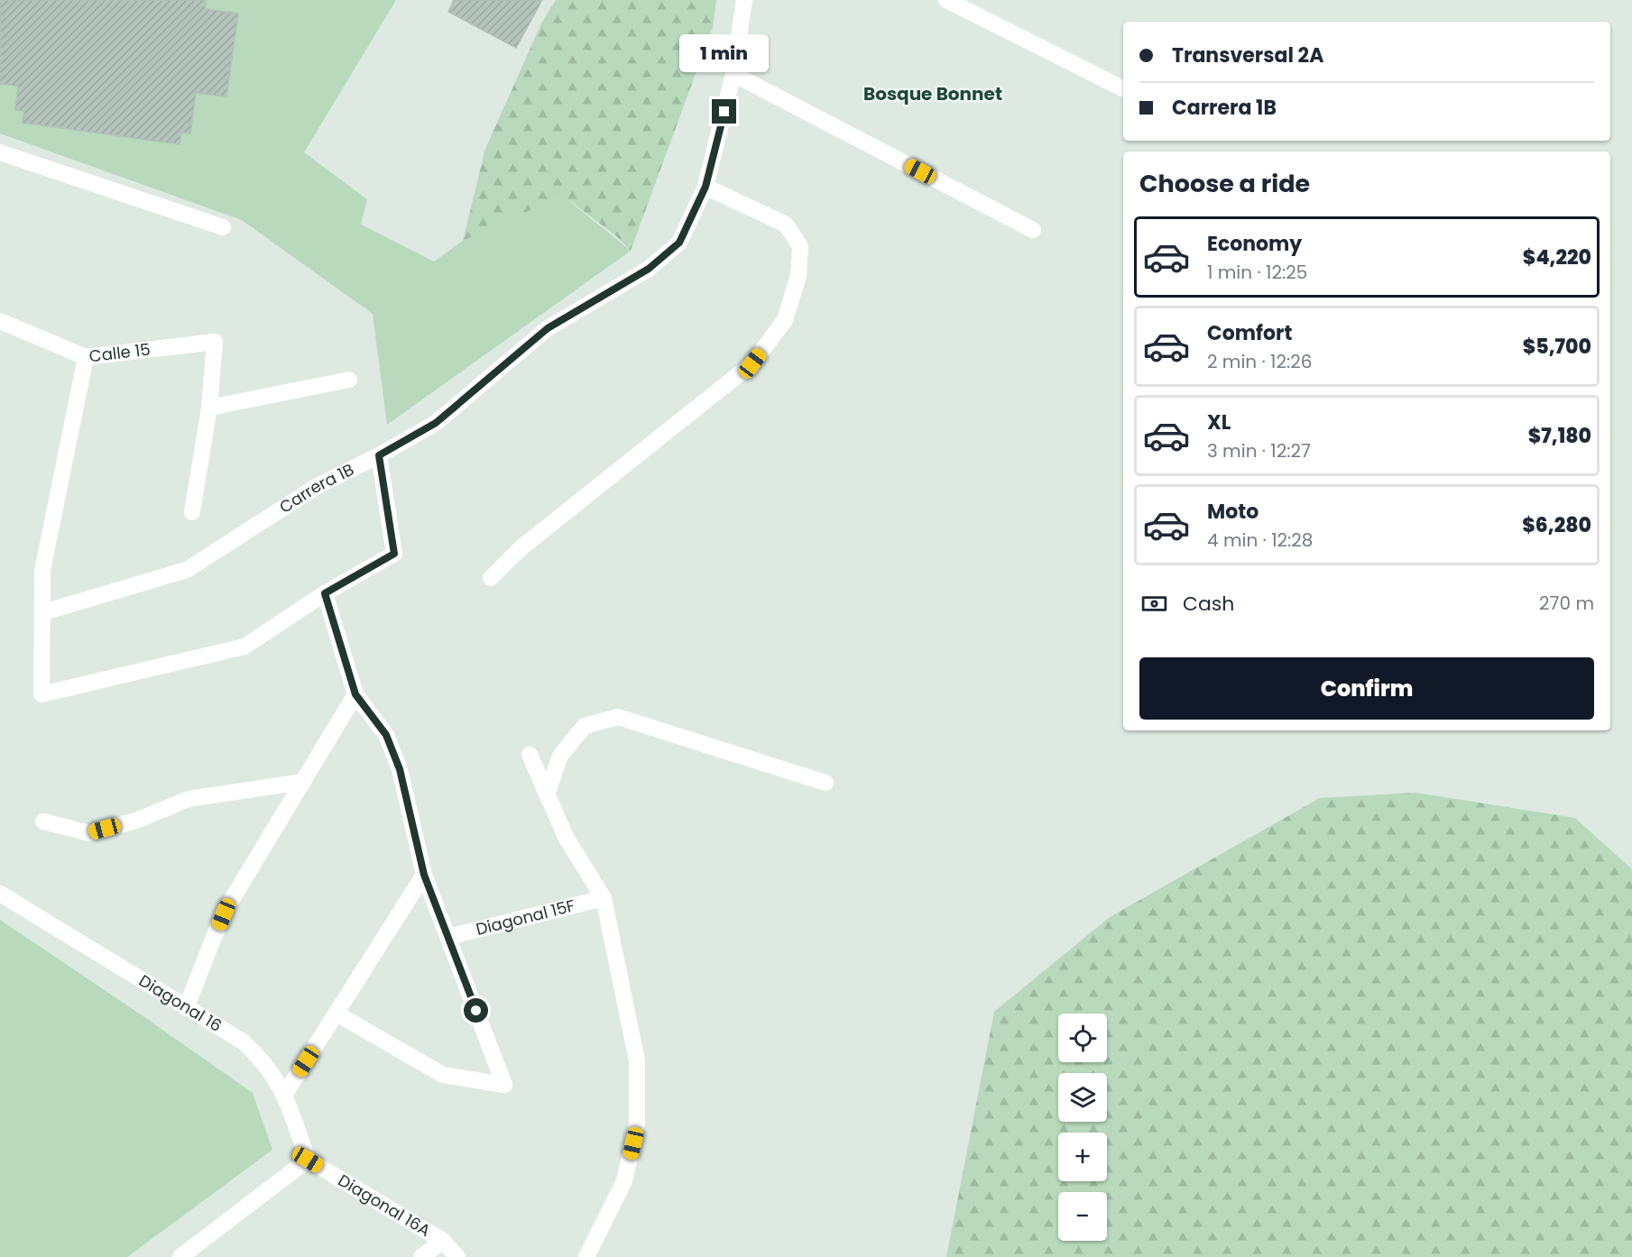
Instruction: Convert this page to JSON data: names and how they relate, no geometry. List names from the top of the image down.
{
  "streets": {
    "street": [
      "Calle 15",
      "Carrera 1B",
      "Diagonal 15F",
      "Diagonal 16",
      "Diagonal 16A"
    ]
  },
  "crossings": [
    ["Diagonal 16", "Diagonal 16A"]
  ],
  "districts": ["Bosque Bonnet"],
  "page": {
    "banner": ["Transversal 2A", "Carrera 1B"],
    "bubble": "1 min",
    "heading": "Choose a ride",
    "list": [
      {
        "name": "Economy",
        "note": "1 min · 12:25",
        "value": "$4,220"
      },
      {
        "name": "Comfort",
        "note": "2 min · 12:26",
        "value": "$5,700"
      },
      {
        "name": "XL",
        "note": "3 min · 12:27",
        "value": "$7,180"
      },
      {
        "name": "Moto",
        "note": "4 min · 12:28",
        "value": "$6,280"
      }
    ],
    "pay": ["Cash", "270 m"],
    "buttons": "Confirm",
    "map_buttons": ["+", "−"]
  }
}
